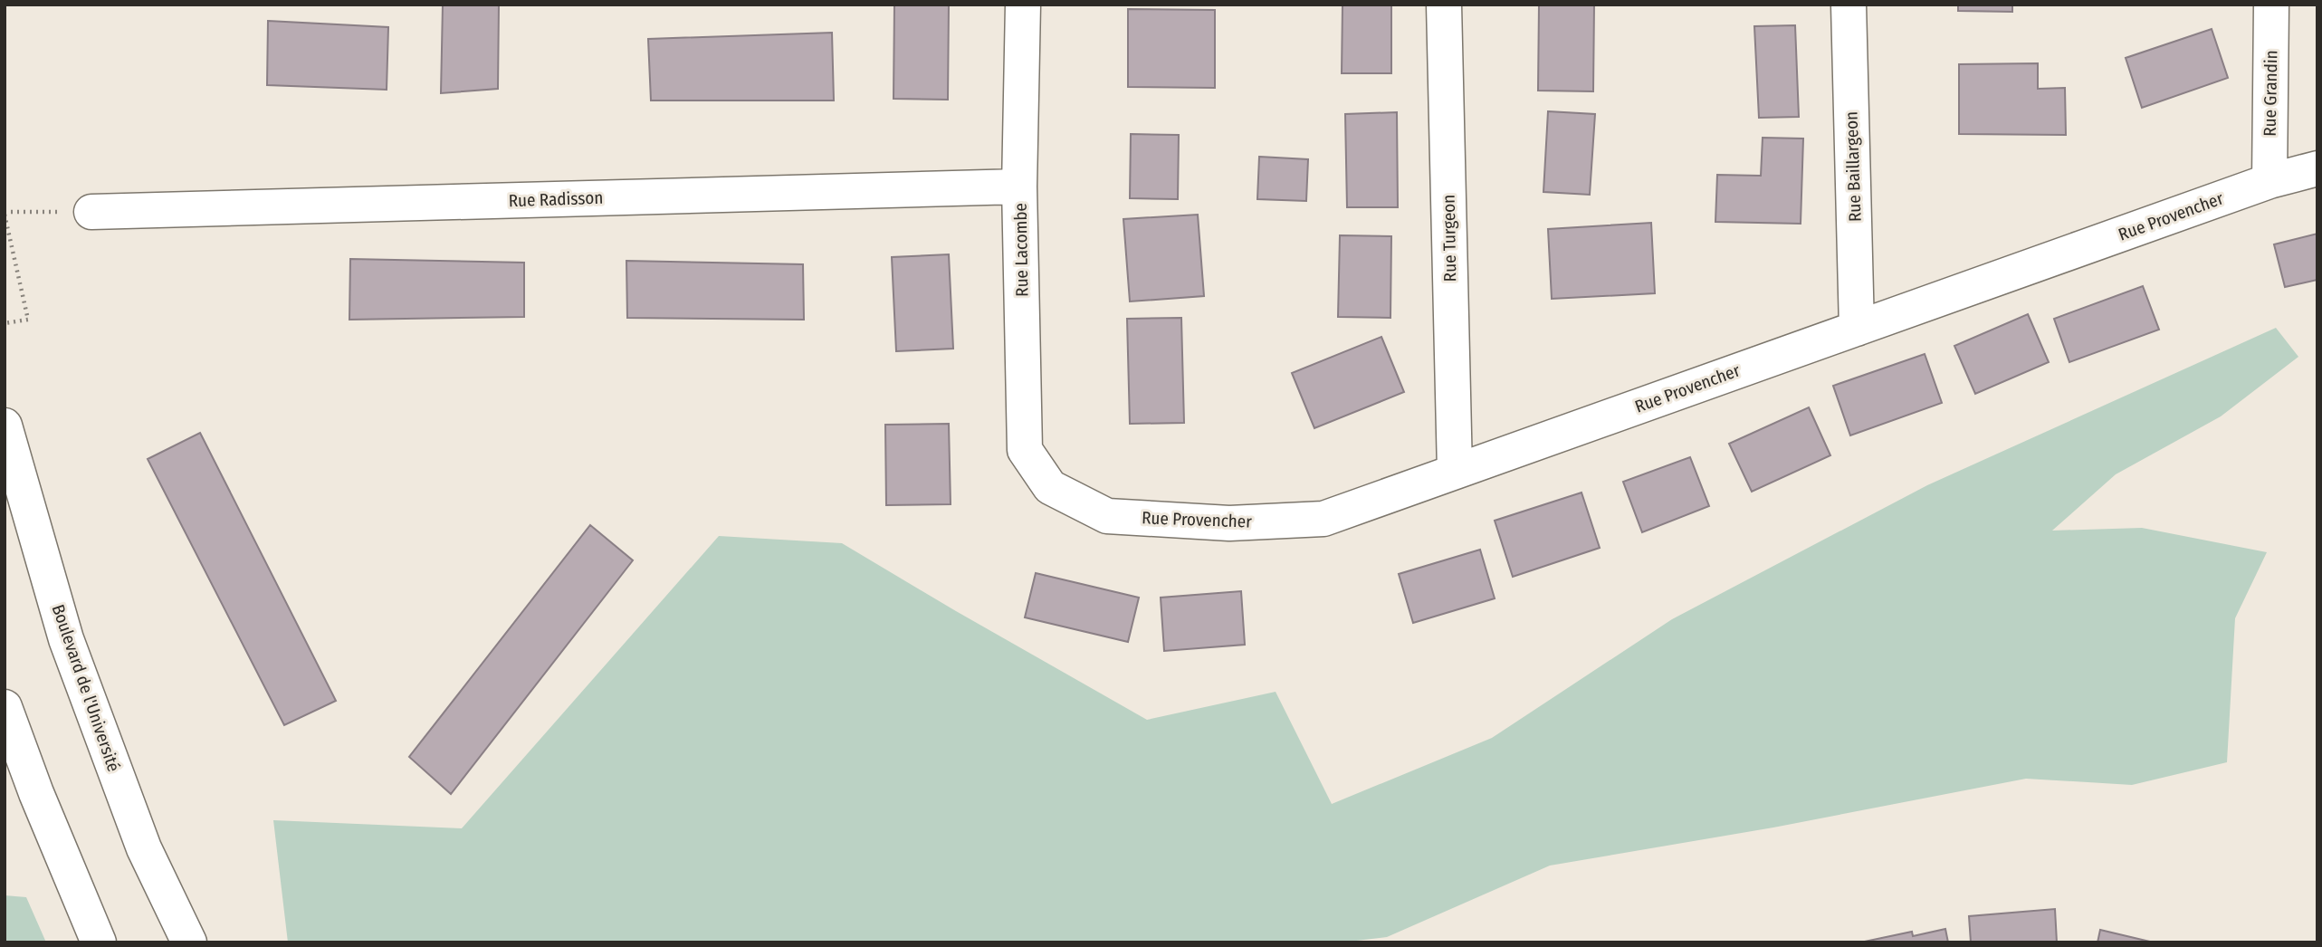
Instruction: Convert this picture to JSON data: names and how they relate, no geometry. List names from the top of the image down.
{
  "streets": {
    "street": [
      "Rue Grandin",
      "Rue Baillargeon",
      "Rue Radisson",
      "Rue Provencher",
      "Rue Turgeon",
      "Rue Lacombe",
      "Boulevard de l'Université"
    ]
  },
  "crossings": [
    ["Rue Grandin", "Rue Provencher"],
    ["Rue Baillargeon", "Rue Provencher"],
    ["Rue Radisson", "Rue Lacombe"],
    ["Rue Provencher", "Rue Turgeon"],
    ["Rue Provencher", "Rue Lacombe"]
  ]
}
